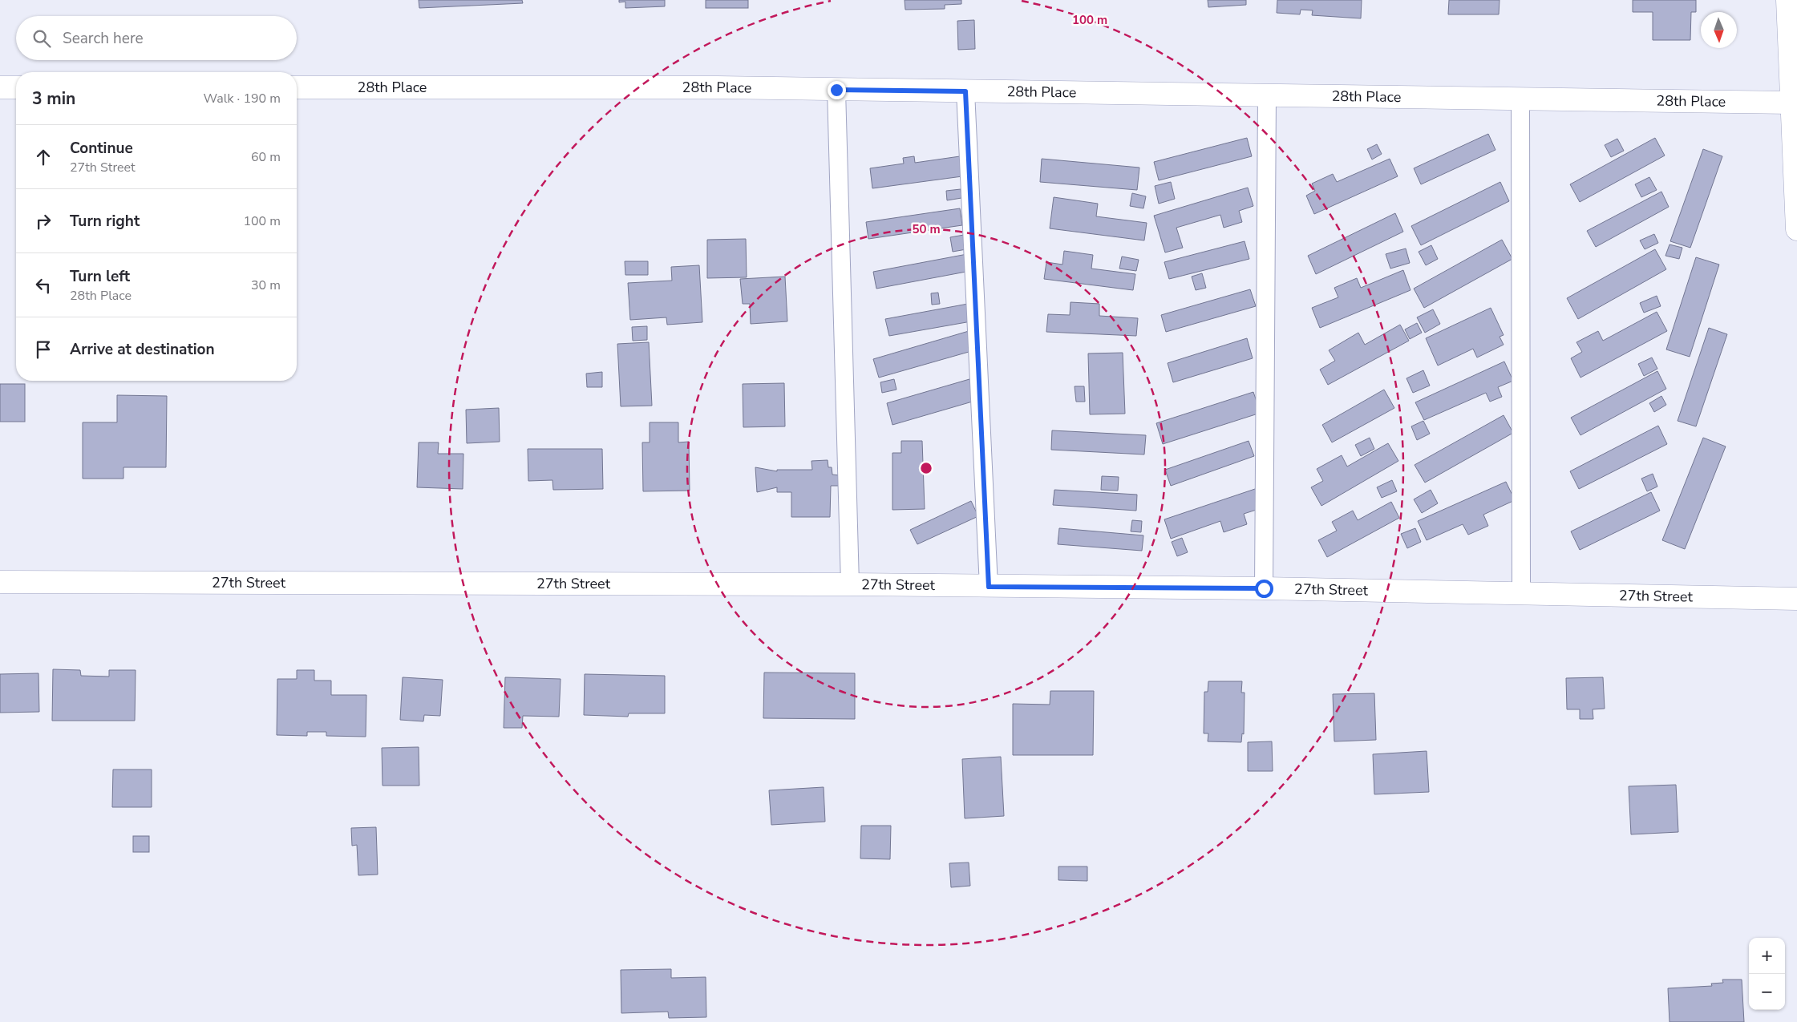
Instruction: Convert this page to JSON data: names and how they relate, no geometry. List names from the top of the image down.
{
  "streets": {
    "street": ["28th Place", "27th Street"]
  },
  "north": "bottom",
  "page": {
    "search": "Search here",
    "heading": ["3 min", "Walk · 190 m"],
    "list": [
      ["Continue", "27th Street", "60 m"],
      ["Turn right", "100 m"],
      ["Turn left", "28th Place", "30 m"],
      "Arrive at destination"
    ],
    "map_buttons": ["+", "−"]
  },
  "rings": ["100 m", "50 m"]
}
